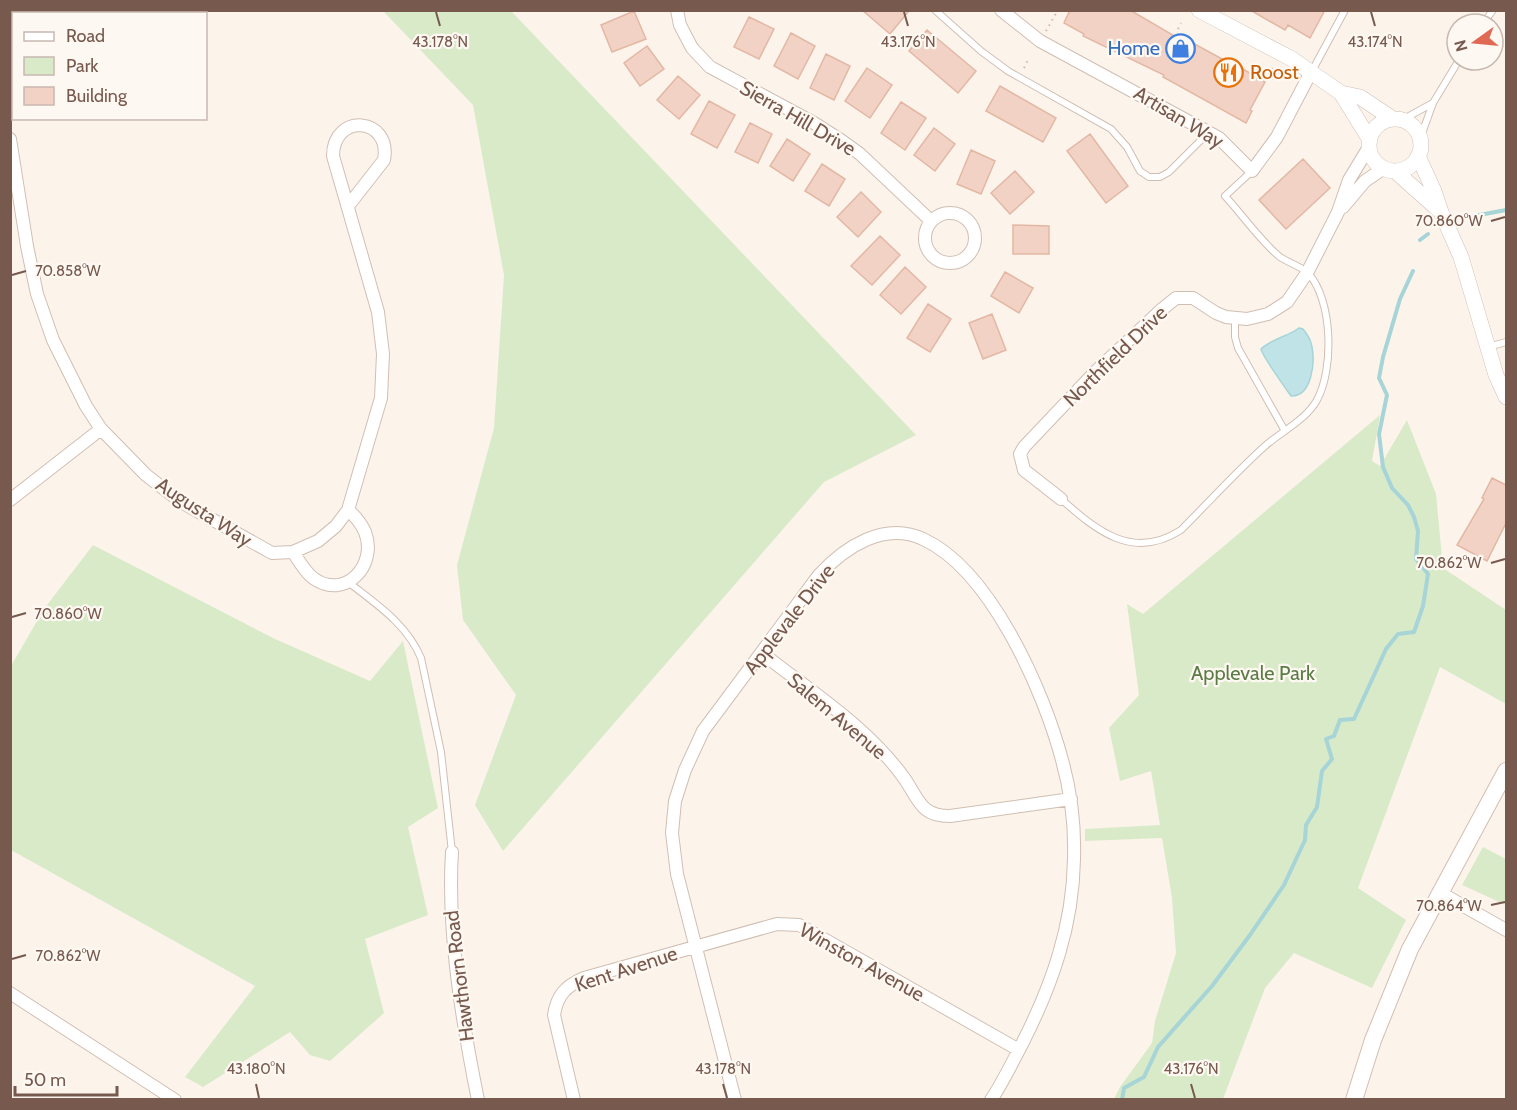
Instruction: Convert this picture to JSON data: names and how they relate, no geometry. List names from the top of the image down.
{
  "streets": {
    "street": [
      "Artisan Way",
      "Sierra Hill Drive",
      "Northfield Drive",
      "Augusta Way",
      "Applevale Drive",
      "Salem Avenue",
      "Winston Avenue",
      "Kent Avenue",
      "Hawthorn Road"
    ]
  },
  "crossings": [
    ["Applevale Drive", "Salem Avenue"],
    ["Applevale Drive", "Winston Avenue"],
    ["Applevale Drive", "Kent Avenue"],
    ["Winston Avenue", "Kent Avenue"]
  ],
  "parks": ["Applevale Park"],
  "places": {
    "shop": ["Home"],
    "restaurant": ["Roost"]
  },
  "legend": ["Road", "Park", "Building"],
  "scale_bar": "50 m",
  "north": "left",
  "coordinates": [
    "43.178°N",
    "43.176°N",
    "43.174°N",
    "70.860°W",
    "70.858°W",
    "70.862°W",
    "70.864°W",
    "43.180°N"
  ]
}
